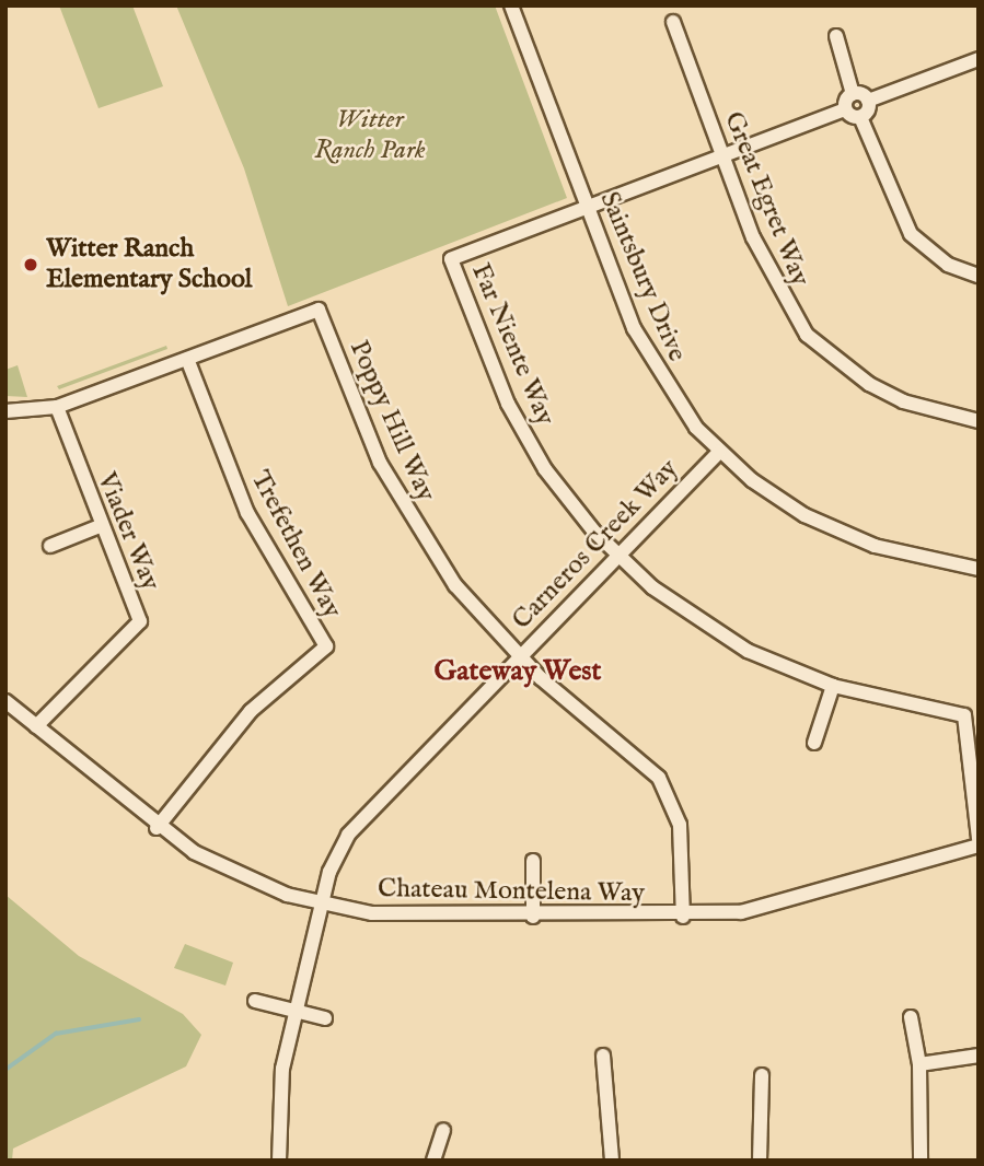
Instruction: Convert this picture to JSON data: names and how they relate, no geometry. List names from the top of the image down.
{
  "streets": {
    "street": [
      "Great Egret Way",
      "Saintsbury Drive",
      "Far Niente Way",
      "Poppy Hill Way",
      "Viader Way",
      "Trefethen Way",
      "Carneros Creek Way",
      "Chateau Montelena Way"
    ]
  },
  "crossings": [
    ["Great Egret Way", "Far Niente Way"],
    ["Saintsbury Drive", "Far Niente Way"],
    ["Saintsbury Drive", "Carneros Creek Way"],
    ["Far Niente Way", "Carneros Creek Way"],
    ["Poppy Hill Way", "Viader Way"],
    ["Poppy Hill Way", "Trefethen Way"],
    ["Poppy Hill Way", "Carneros Creek Way"],
    ["Poppy Hill Way", "Chateau Montelena Way"],
    ["Viader Way", "Chateau Montelena Way"],
    ["Trefethen Way", "Chateau Montelena Way"],
    ["Carneros Creek Way", "Chateau Montelena Way"]
  ],
  "districts": ["Gateway West"],
  "parks": ["Witter Ranch Park"],
  "places": ["Witter Ranch Elementary School"]
}
